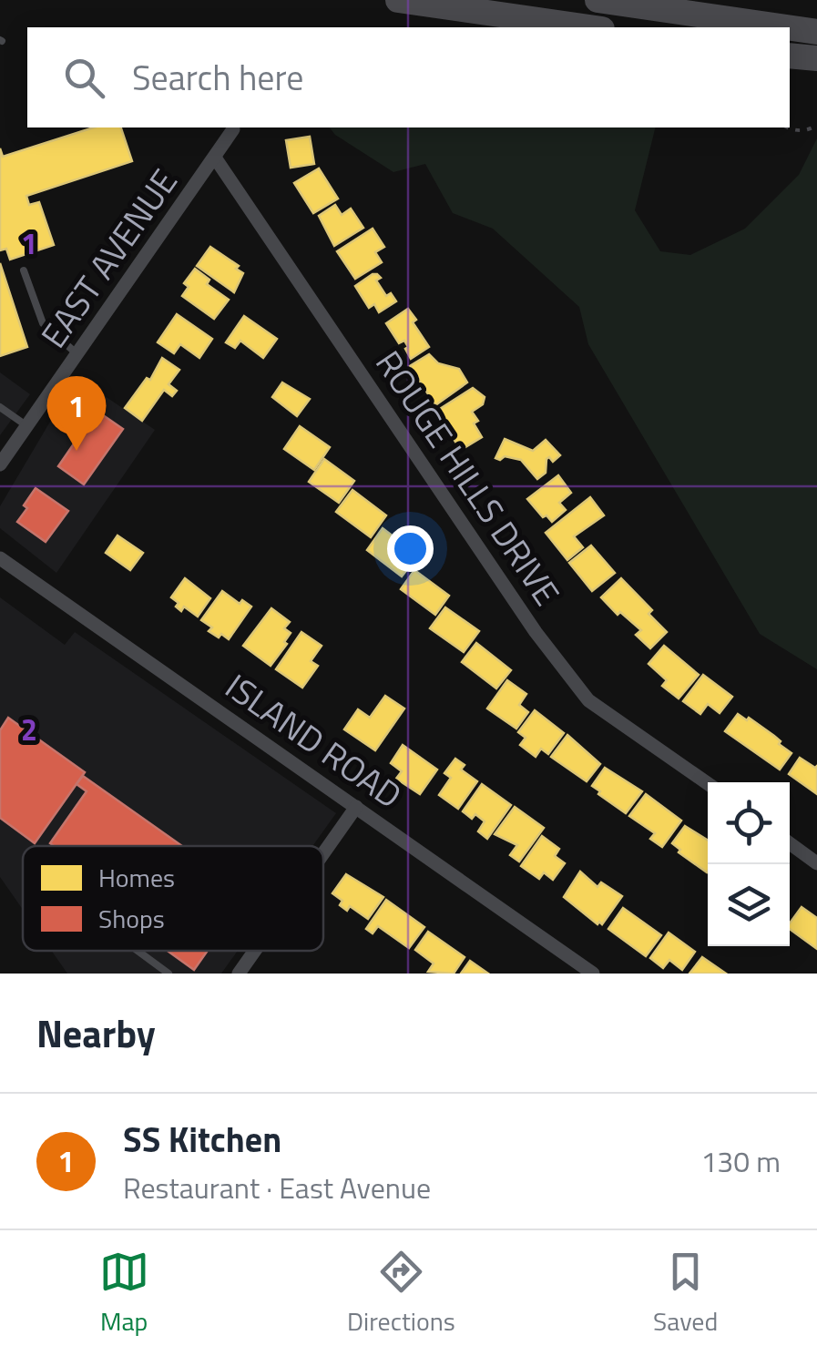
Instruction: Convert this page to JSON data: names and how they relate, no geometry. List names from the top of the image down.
{
  "streets": {
    "street": ["EAST AVENUE", "ROUGE HILLS DRIVE", "ISLAND ROAD"]
  },
  "crossings": [
    ["EAST AVENUE", "ROUGE HILLS DRIVE"]
  ],
  "legend": ["Homes", "Shops"],
  "page": {
    "search": "Search here",
    "pins": "1",
    "heading": "Nearby",
    "list": [
      {
        "mark": "1",
        "name": "SS Kitchen",
        "note": "Restaurant · East Avenue",
        "value": "130 m"
      }
    ],
    "nav": ["Map", "Directions", "Saved"]
  },
  "grid": {
    "rows": ["1", "2"]
  }
}
